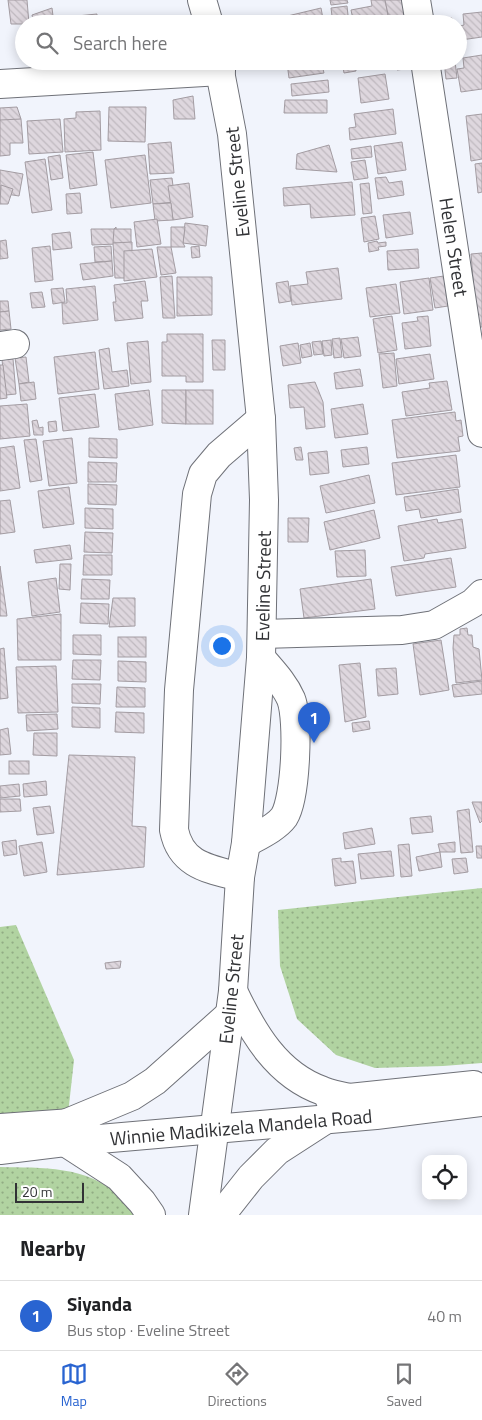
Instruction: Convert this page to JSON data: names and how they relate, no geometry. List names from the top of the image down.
{
  "streets": {
    "street": ["Eveline Street", "Helen Street", "Winnie Madikizela Mandela Road"]
  },
  "crossings": [
    ["Eveline Street", "Winnie Madikizela Mandela Road"]
  ],
  "scale_bar": "20 m",
  "page": {
    "search": "Search here",
    "pins": "1",
    "scale": "20 m",
    "heading": "Nearby",
    "list": [
      {
        "mark": "1",
        "name": "Siyanda",
        "note": "Bus stop · Eveline Street",
        "value": "40 m"
      }
    ],
    "nav": ["Map", "Directions", "Saved"]
  }
}
